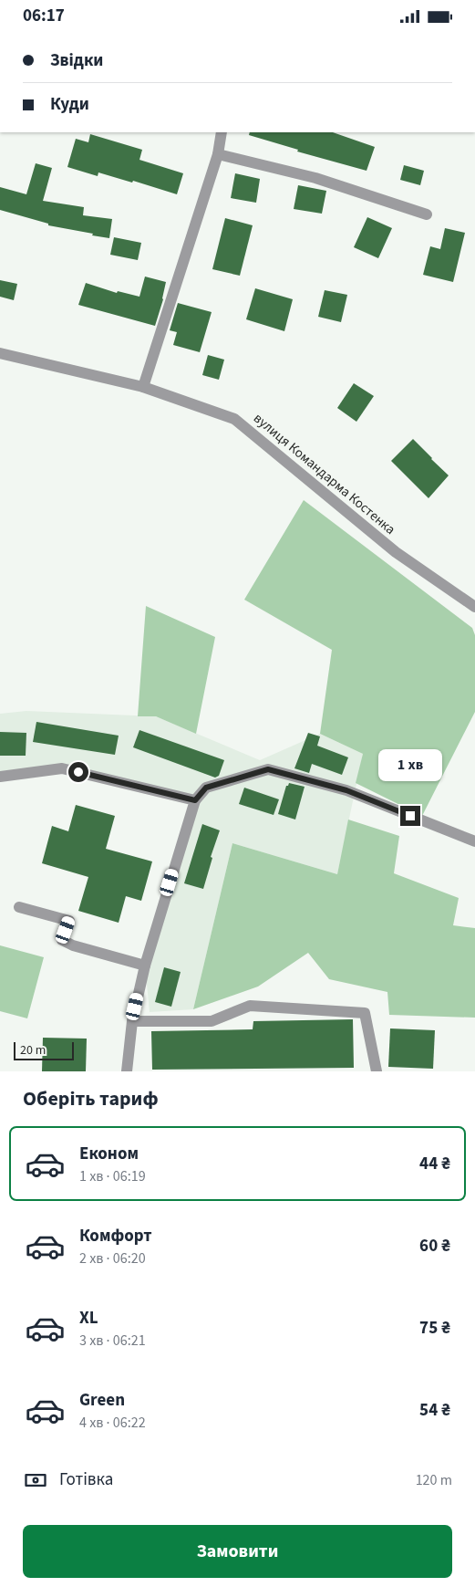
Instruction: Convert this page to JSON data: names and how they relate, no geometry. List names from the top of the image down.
{
  "streets": {
    "street": ["вулиця Командарма Костенка"]
  },
  "scale_bar": "20 m",
  "page": {
    "status": "06:17",
    "banner": ["Звідки", "Куди"],
    "bubble": "1 хв",
    "scale": "20 m",
    "heading": "Оберіть тариф",
    "list": [
      {
        "name": "Економ",
        "note": "1 хв · 06:19",
        "value": "44 ₴"
      },
      {
        "name": "Комфорт",
        "note": "2 хв · 06:20",
        "value": "60 ₴"
      },
      {
        "name": "XL",
        "note": "3 хв · 06:21",
        "value": "75 ₴"
      },
      {
        "name": "Green",
        "note": "4 хв · 06:22",
        "value": "54 ₴"
      }
    ],
    "pay": ["Готівка", "120 m"],
    "buttons": "Замовити"
  }
}
